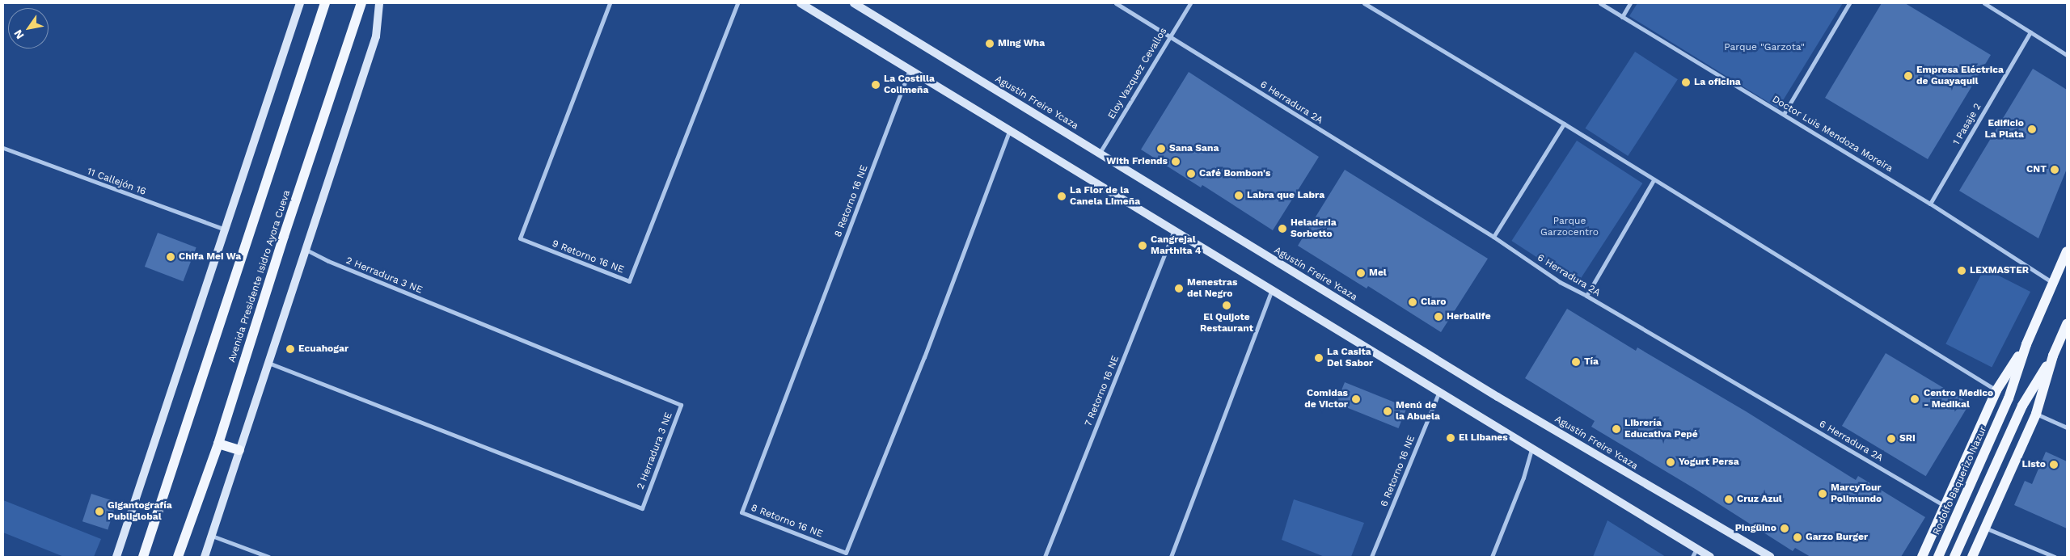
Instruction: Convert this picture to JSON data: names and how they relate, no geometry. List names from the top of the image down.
{
  "streets": {
    "main road": ["Agustín Freire Ycaza", "Avenida Presidente Isidro Ayora Cueva", "Rodolfo Baquerizo Nazur"],
    "street": [
      "Eloy Vazquez Cevallos",
      "6 Herradura 2A",
      "1 Pasaje 2",
      "Doctor Luis Mendoza Moreira",
      "11 Callejón 16",
      "8 Retorno 16 NE",
      "9 Retorno 16 NE",
      "2 Herradura 3 NE",
      "7 Retorno 16 NE",
      "6 Retorno 16 NE"
    ]
  },
  "crossings": [
    ["Eloy Vazquez Cevallos", "Agustín Freire Ycaza"],
    ["Eloy Vazquez Cevallos", "6 Herradura 2A"],
    ["1 Pasaje 2", "Doctor Luis Mendoza Moreira"]
  ],
  "parks": ["Parque \"Garzota\"", "Parque Garzocentro"],
  "places": [
    "Ming Wha",
    "Empresa Eléctrica de Guayaquil",
    "La oficina",
    "La Costilla Colimeña",
    "Edificio La Plata",
    "Sana Sana",
    "With Friends",
    "CNT",
    "Café Bombon's",
    "Labra que Labra",
    "La Flor de la Canela Limeña",
    "Heladeria Sorbetto",
    "Cangrejal Marthita 4",
    "Chifa Mei Wa",
    "LEXMASTER",
    "Mel",
    "Menestras del Negro",
    "Claro",
    "El Quijote Restaurant",
    "Herbalife",
    "Ecuahogar",
    "La Casita Del Sabor",
    "Tía",
    "Comidas de Victor",
    "Centro Medico - Medikal",
    "Menú de la Abuela",
    "Librería Educativa Pepé",
    "El Libanes",
    "SRI",
    "Yogurt Persa",
    "Listo",
    "MarcyTour Polimundo",
    "Cruz Azul",
    "Gigantografía Publiglobal",
    "Pingüino",
    "Garzo Burger"
  ],
  "north": "bottom left"
}
